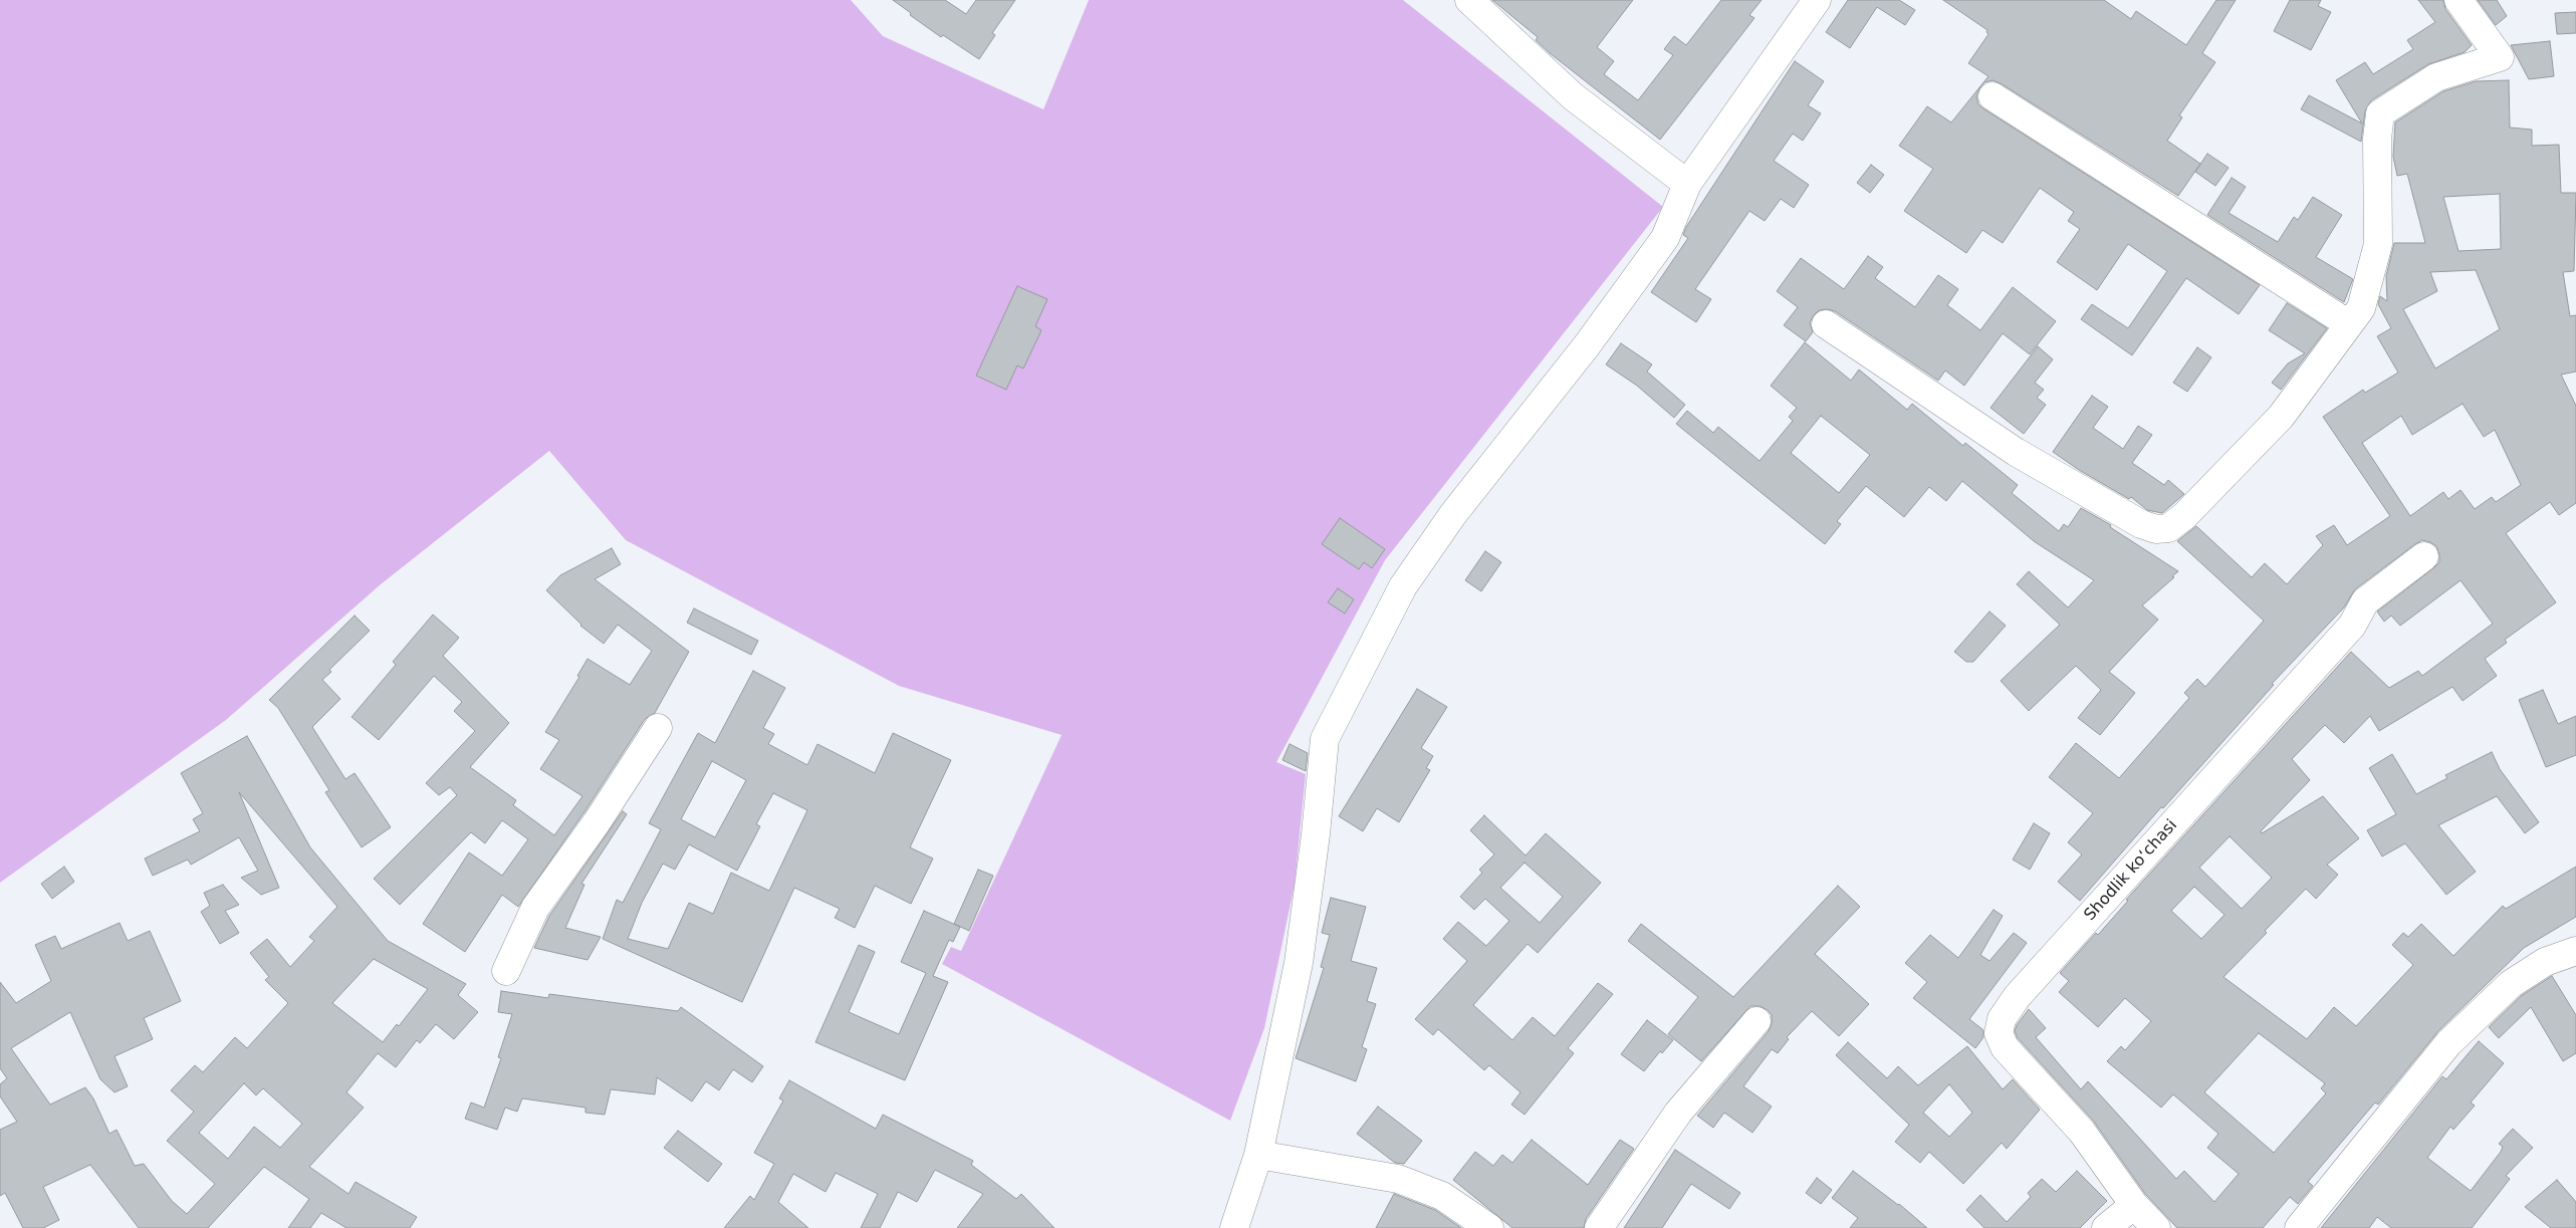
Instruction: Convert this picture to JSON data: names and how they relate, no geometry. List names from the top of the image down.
{
  "streets": {
    "street": ["Shodlik koʻchasi"]
  }
}
